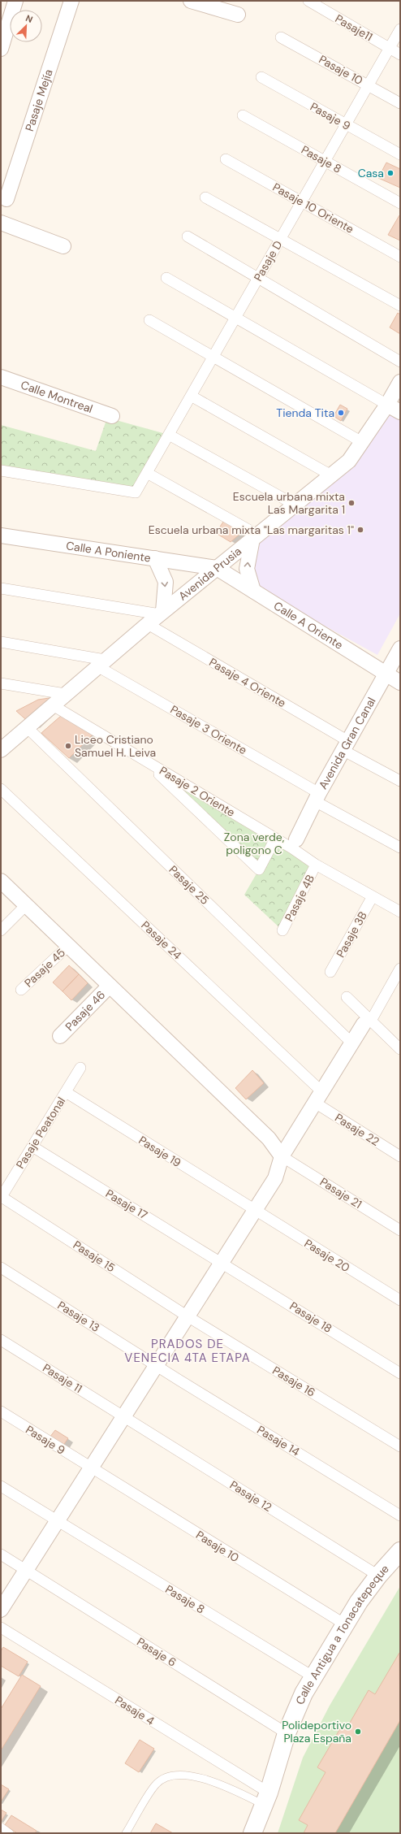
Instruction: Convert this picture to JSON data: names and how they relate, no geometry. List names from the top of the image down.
{
  "streets": {
    "street": [
      "Pasaje11",
      "Pasaje 10",
      "Pasaje Mejía",
      "Pasaje 9",
      "Pasaje 8",
      "Pasaje 10 Oriente",
      "Pasaje D",
      "Calle Montreal",
      "Calle A Poniente",
      "Avenida Prusia",
      "Calle A Oriente",
      "Pasaje 4 Oriente",
      "Pasaje 3 Oriente",
      "Avenida Gran Canal",
      "Pasaje 2 Oriente",
      "Pasaje 25",
      "Pasaje 4B",
      "Pasaje 3B",
      "Pasaje 24",
      "Pasaje 45",
      "Pasaje 46",
      "Pasaje 22",
      "Pasaje Peatonal",
      "Pasaje 19",
      "Pasaje 21",
      "Pasaje 17",
      "Pasaje 20",
      "Pasaje 15",
      "Pasaje 13",
      "Pasaje 18",
      "Pasaje 11",
      "Pasaje 16",
      "Pasaje 14",
      "Pasaje 12",
      "Calle Antigua a Tonacatepeque",
      "Pasaje 6",
      "Pasaje 4"
    ]
  },
  "crossings": [
    ["Pasaje11", "Pasaje D"],
    ["Pasaje 10", "Pasaje 9"],
    ["Pasaje 10", "Pasaje D"],
    ["Pasaje 10", "Calle Antigua a Tonacatepeque"],
    ["Pasaje 9", "Pasaje D"],
    ["Pasaje 8", "Pasaje D"],
    ["Pasaje 8", "Calle Antigua a Tonacatepeque"],
    ["Pasaje 10 Oriente", "Pasaje D"],
    ["Calle A Poniente", "Avenida Prusia"],
    ["Calle A Poniente", "Calle A Oriente"],
    ["Avenida Prusia", "Calle A Oriente"],
    ["Avenida Prusia", "Pasaje 4 Oriente"],
    ["Avenida Prusia", "Pasaje 3 Oriente"],
    ["Avenida Prusia", "Pasaje 2 Oriente"],
    ["Avenida Prusia", "Pasaje 25"],
    ["Calle A Oriente", "Avenida Gran Canal"],
    ["Pasaje 4 Oriente", "Avenida Gran Canal"],
    ["Pasaje 3 Oriente", "Avenida Gran Canal"],
    ["Avenida Gran Canal", "Pasaje 2 Oriente"],
    ["Pasaje 2 Oriente", "Pasaje 4B"],
    ["Pasaje 2 Oriente", "Pasaje 3B"],
    ["Pasaje 24", "Pasaje 22"],
    ["Pasaje Peatonal", "Pasaje 19"],
    ["Pasaje Peatonal", "Pasaje 17"],
    ["Pasaje Peatonal", "Pasaje 15"],
    ["Pasaje 19", "Pasaje 20"],
    ["Pasaje 17", "Pasaje 18"],
    ["Pasaje 15", "Pasaje 16"],
    ["Pasaje 13", "Pasaje 14"],
    ["Pasaje 11", "Pasaje 12"],
    ["Pasaje 12", "Calle Antigua a Tonacatepeque"],
    ["Calle Antigua a Tonacatepeque", "Pasaje 6"],
    ["Calle Antigua a Tonacatepeque", "Pasaje 4"]
  ],
  "districts": ["PRADOS DE VENECIA 4TA ETAPA"],
  "parks": ["Zona verde, poligono C"],
  "places": [
    "Casa",
    "Tienda Tita",
    "Escuela urbana mixta Las Margarita 1",
    "Escuela urbana mixta \"Las margaritas 1\"",
    "Liceo Cristiano Samuel H. Leiva",
    "Polideportivo Plaza España"
  ],
  "north": "top right"
}
